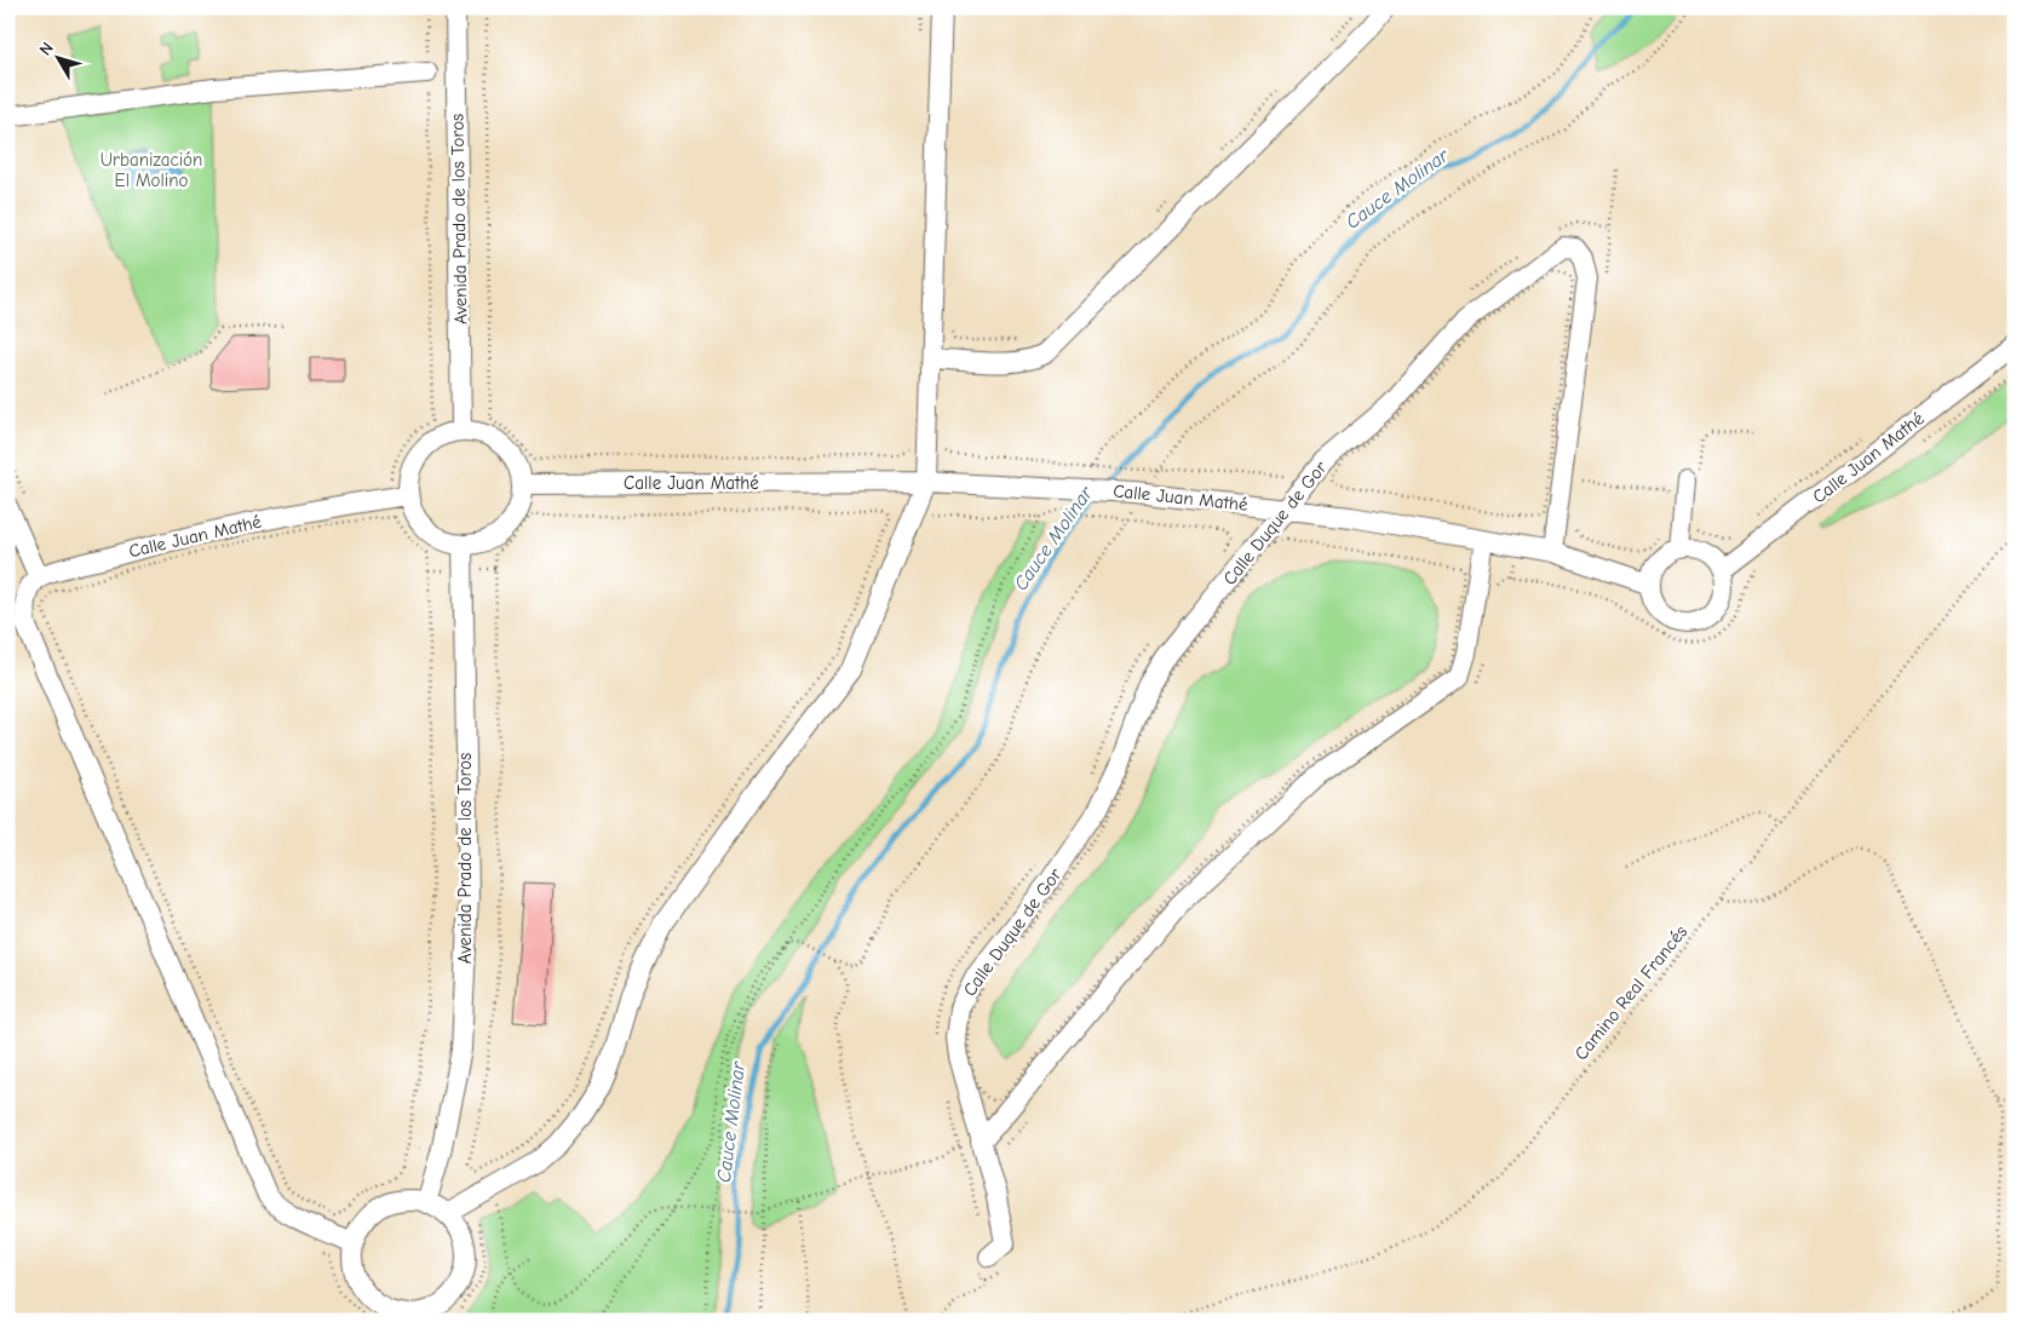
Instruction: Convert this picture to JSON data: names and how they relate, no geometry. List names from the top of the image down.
{
  "streets": {
    "street": ["Avenida Prado de los Toros", "Calle Juan Mathé", "Calle Duque de Gor"],
    "path": ["Camino Real Francés"]
  },
  "crossings": [
    ["Avenida Prado de los Toros", "Calle Juan Mathé"],
    ["Calle Juan Mathé", "Calle Duque de Gor"]
  ],
  "water": ["Cauce Molinar"],
  "parks": ["Urbanización El Molino"],
  "north": "top left"
}
